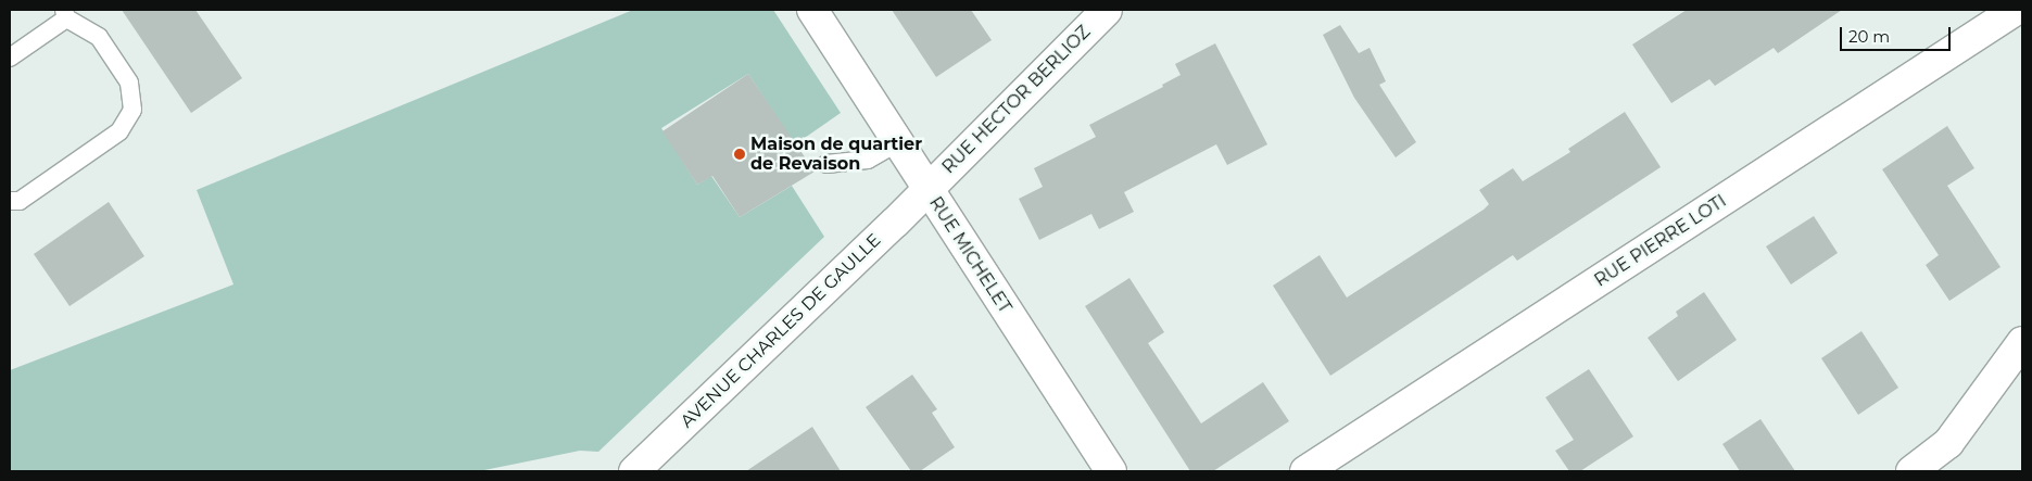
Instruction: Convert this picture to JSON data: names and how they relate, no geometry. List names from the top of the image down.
{
  "streets": {
    "street": [
      "RUE HECTOR BERLIOZ",
      "RUE PIERRE LOTI",
      "RUE MICHELET",
      "AVENUE CHARLES DE GAULLE"
    ]
  },
  "crossings": [
    ["RUE HECTOR BERLIOZ", "RUE MICHELET"],
    ["RUE HECTOR BERLIOZ", "AVENUE CHARLES DE GAULLE"],
    ["RUE MICHELET", "AVENUE CHARLES DE GAULLE"]
  ],
  "places": ["Maison de quartier de Revaison"],
  "scale_bar": "20 m"
}
